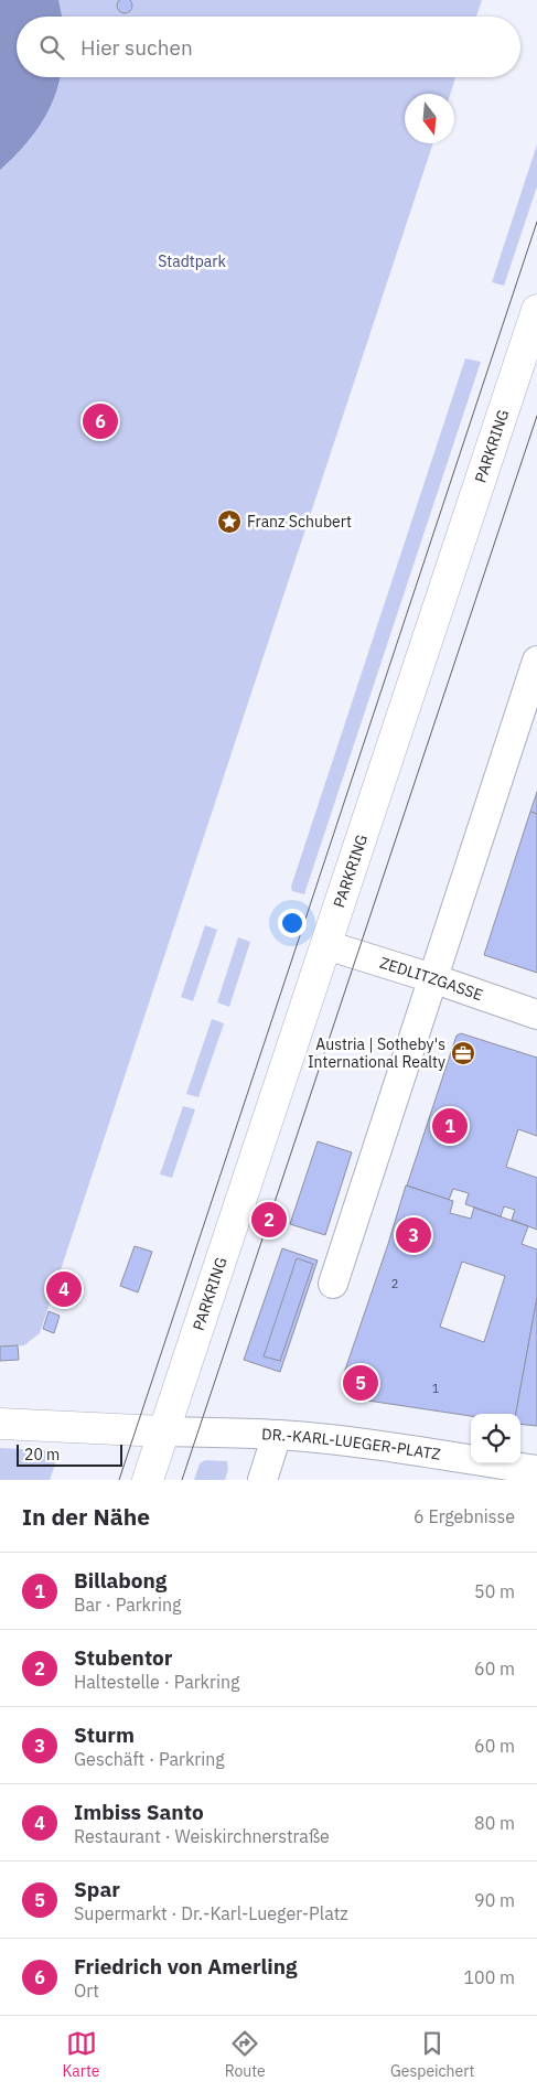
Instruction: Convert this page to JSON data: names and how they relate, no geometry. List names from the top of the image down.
{
  "streets": {
    "main road": ["PARKRING"],
    "street": ["ZEDLITZGASSE", "DR.-KARL-LUEGER-PLATZ"]
  },
  "crossings": [
    ["PARKRING", "ZEDLITZGASSE"],
    ["PARKRING", "DR.-KARL-LUEGER-PLATZ"]
  ],
  "parks": ["Stadtpark"],
  "places": {
    "place": ["Franz Schubert"],
    "office": ["Austria | Sotheby's International Realty"]
  },
  "house_numbers": ["2", "1"],
  "scale_bar": "20 m",
  "north": "bottom",
  "page": {
    "search": "Hier suchen",
    "pins": [
      "6",
      "1",
      "2",
      "3",
      "4",
      "5"
    ],
    "scale": "20 m",
    "heading": ["In der Nähe", "6 Ergebnisse"],
    "list": [
      {
        "mark": "1",
        "name": "Billabong",
        "note": "Bar · Parkring",
        "value": "50 m"
      },
      {
        "mark": "2",
        "name": "Stubentor",
        "note": "Haltestelle · Parkring",
        "value": "60 m"
      },
      {
        "mark": "3",
        "name": "Sturm",
        "note": "Geschäft · Parkring",
        "value": "60 m"
      },
      {
        "mark": "4",
        "name": "Imbiss Santo",
        "note": "Restaurant · Weiskirchnerstraße",
        "value": "80 m"
      },
      {
        "mark": "5",
        "name": "Spar",
        "note": "Supermarkt · Dr.-Karl-Lueger-Platz",
        "value": "90 m"
      },
      {
        "mark": "6",
        "name": "Friedrich von Amerling",
        "note": "Ort",
        "value": "100 m"
      }
    ],
    "nav": ["Karte", "Route", "Gespeichert"]
  }
}
